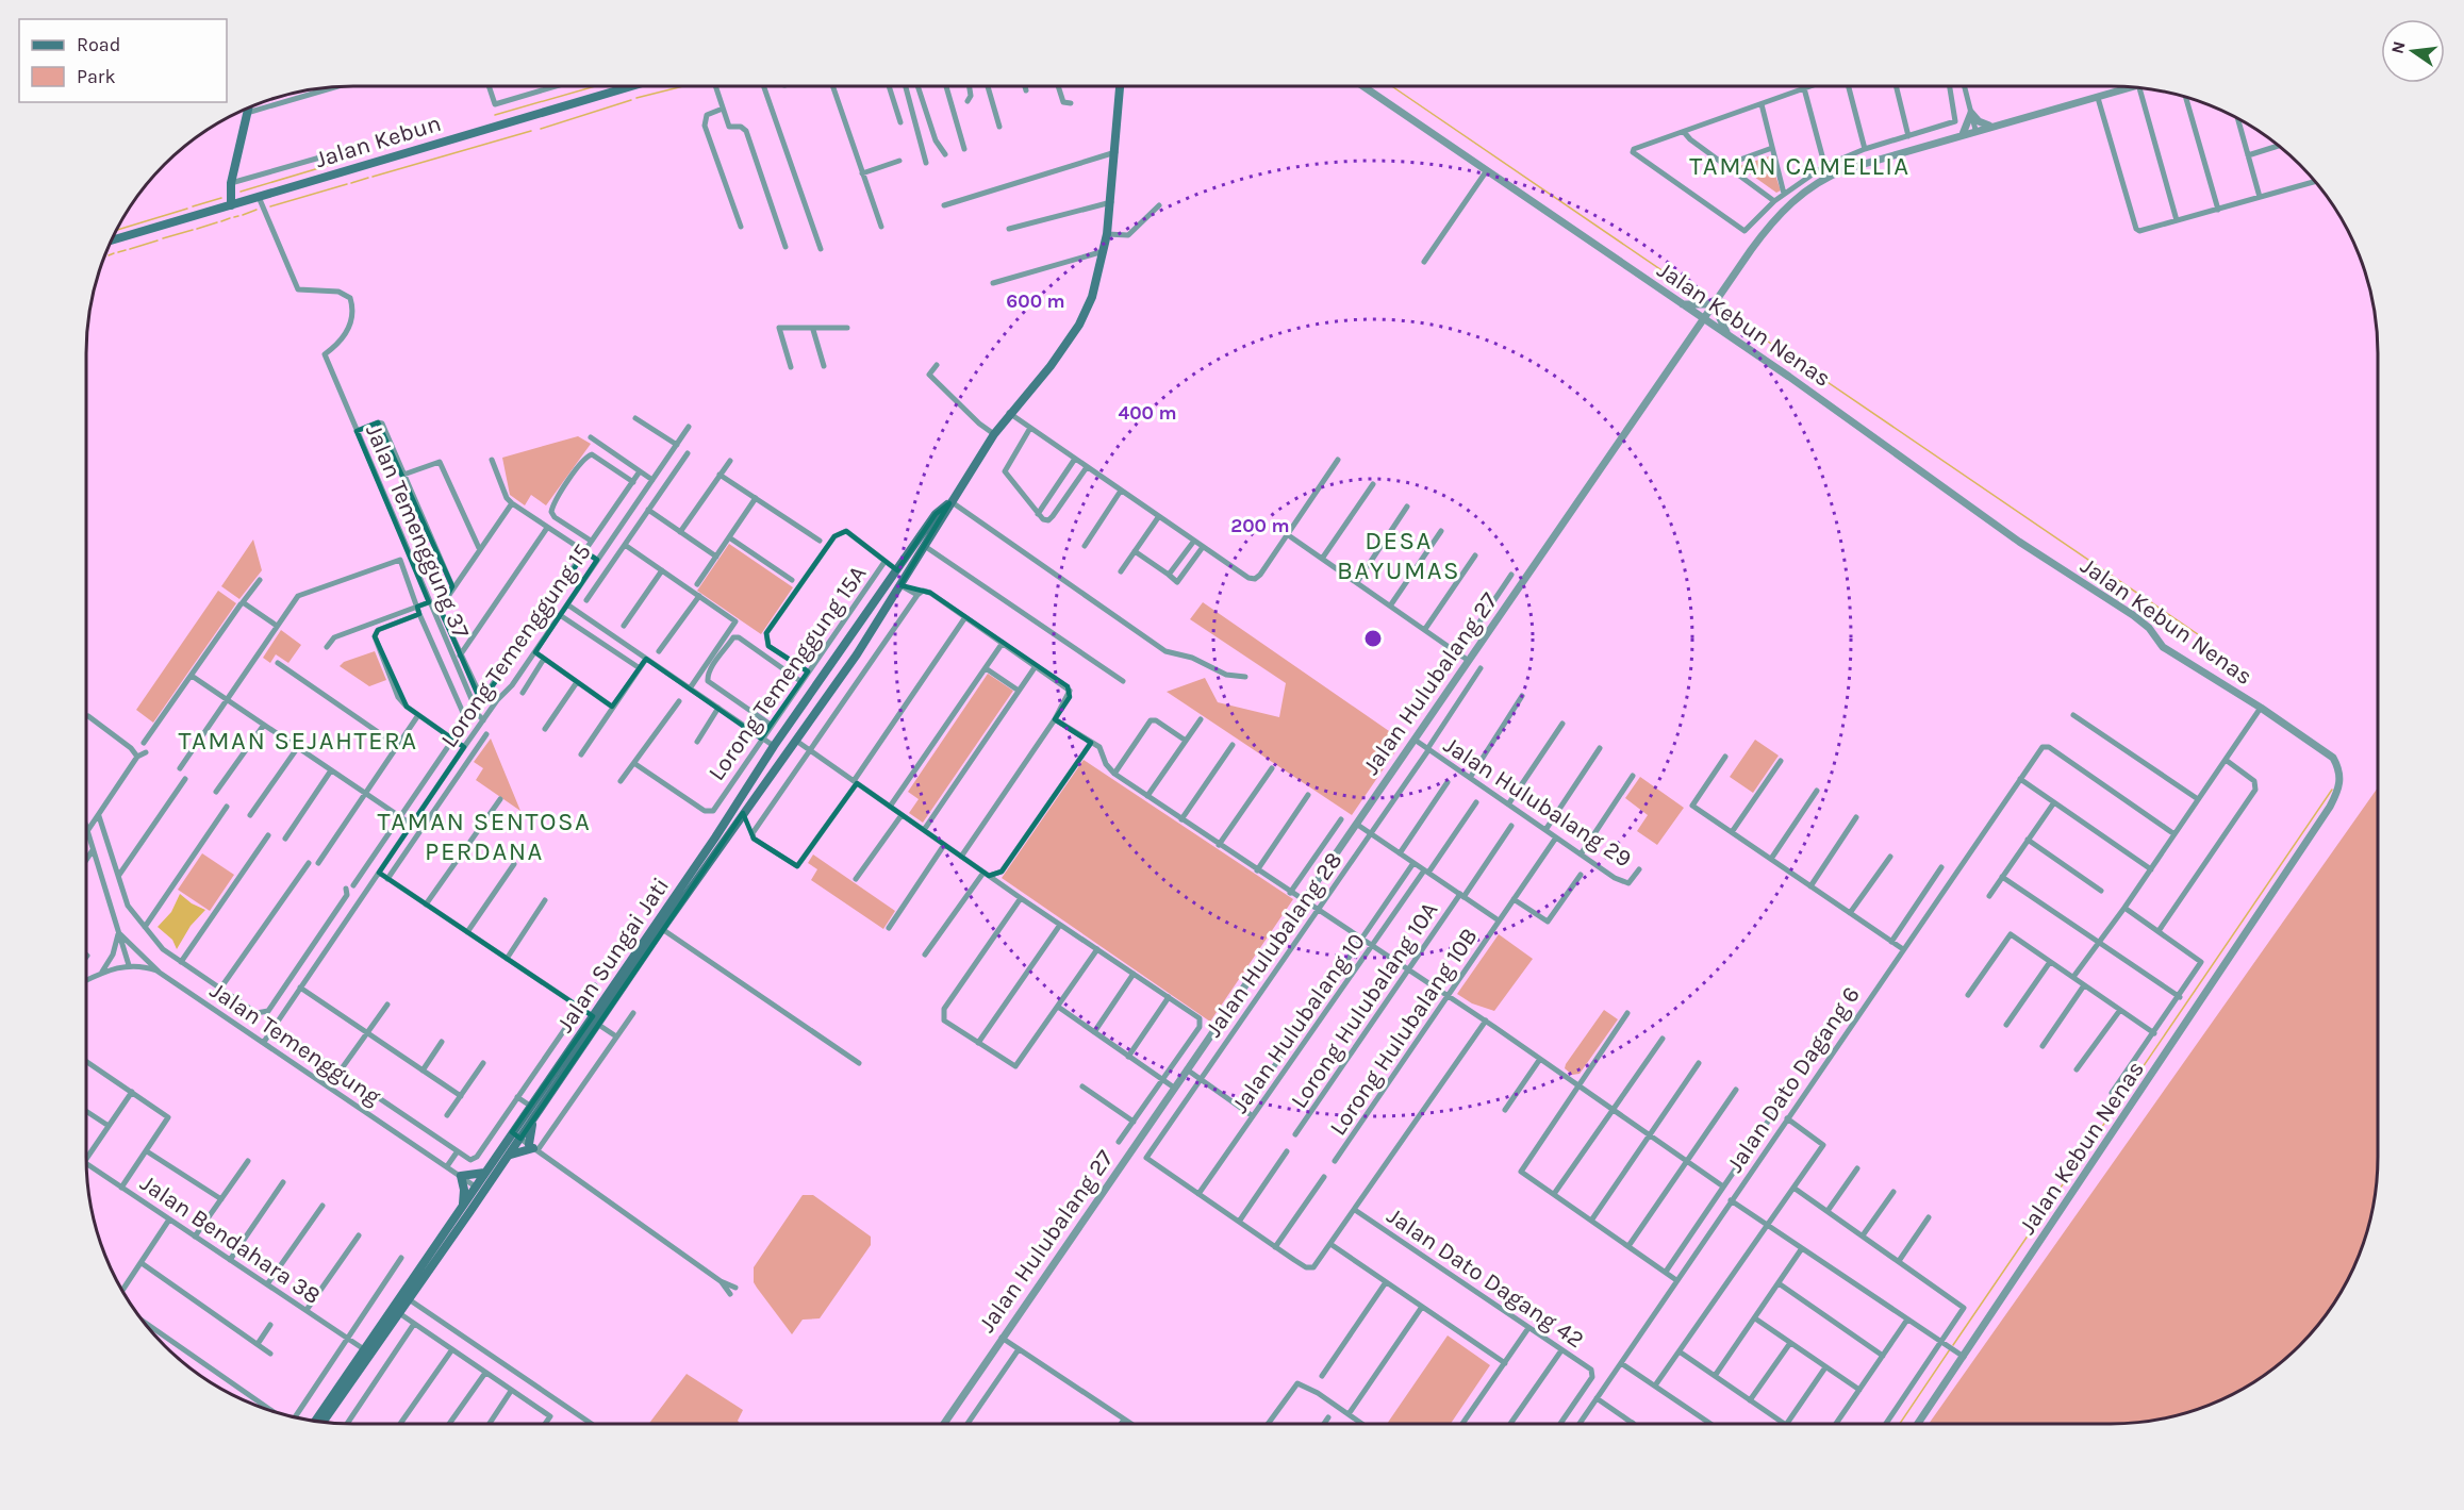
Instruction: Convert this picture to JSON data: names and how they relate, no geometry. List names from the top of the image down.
{
  "streets": {
    "main road": ["Jalan Kebun", "Jalan Sungai Jati"],
    "street": [
      "Jalan Kebun Nenas",
      "Jalan Temenggung 37",
      "Lorong Temenggung 15",
      "Lorong Temenggung 15A",
      "Jalan Hulubalang 27",
      "Jalan Hulubalang 29",
      "Jalan Hulubalang 28",
      "Lorong Hulubalang 10A",
      "Jalan Hulubalang 10",
      "Lorong Hulubalang 10B",
      "Jalan Temenggung",
      "Jalan Dato Dagang 6",
      "Jalan Bendahara 38",
      "Jalan Dato Dagang 42"
    ]
  },
  "crossings": [
    ["Jalan Kebun", "Jalan Temenggung 37"],
    ["Jalan Kebun Nenas", "Jalan Hulubalang 27"],
    ["Jalan Temenggung 37", "Lorong Temenggung 15"],
    ["Lorong Temenggung 15", "Jalan Temenggung"],
    ["Lorong Temenggung 15A", "Jalan Sungai Jati"],
    ["Jalan Hulubalang 27", "Jalan Hulubalang 29"],
    ["Jalan Hulubalang 29", "Jalan Hulubalang 28"],
    ["Jalan Hulubalang 29", "Lorong Hulubalang 10B"],
    ["Jalan Hulubalang 28", "Jalan Hulubalang 10"],
    ["Jalan Sungai Jati", "Jalan Temenggung"],
    ["Jalan Sungai Jati", "Jalan Bendahara 38"]
  ],
  "districts": [
    "TAMAN CAMELLIA",
    "DESA BAYUMAS",
    "TAMAN SEJAHTERA",
    "TAMAN SENTOSA PERDANA"
  ],
  "legend": ["Road", "Park"],
  "north": "left",
  "rings": ["600 m", "400 m", "200 m"]
}
